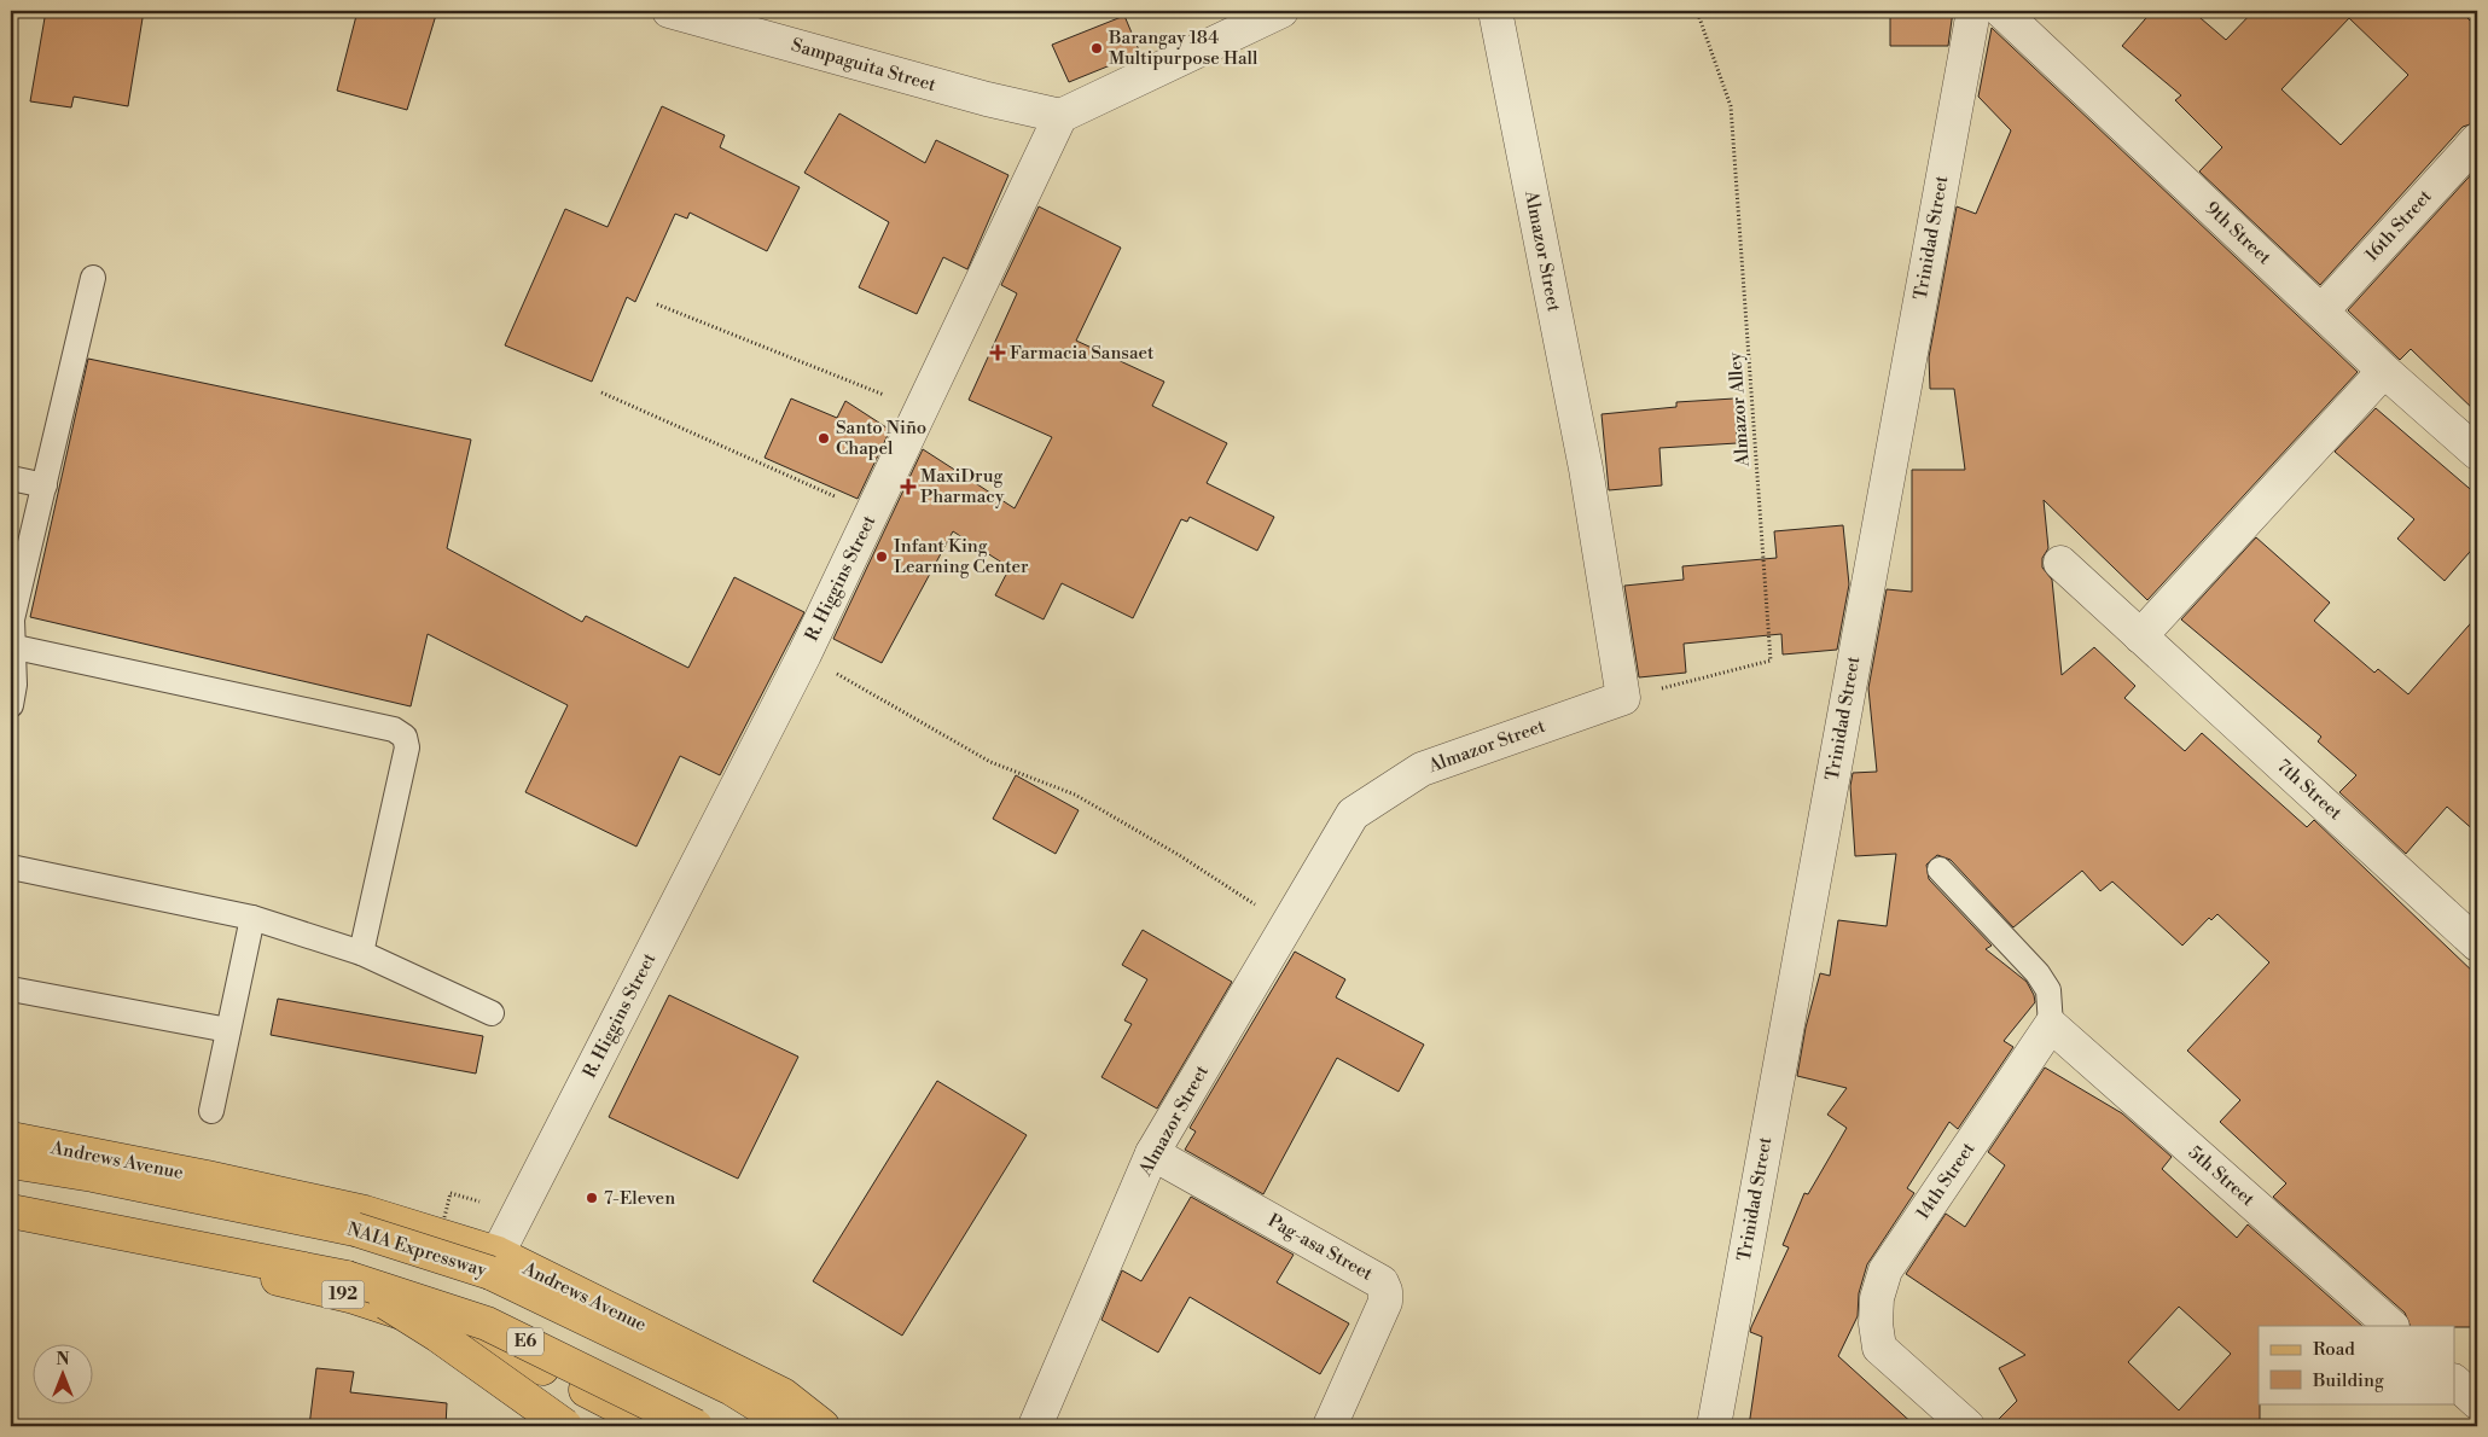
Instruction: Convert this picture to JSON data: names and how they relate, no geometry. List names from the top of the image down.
{
  "streets": {
    "main road": [
      "Andrews Avenue",
      "NAIA Expressway",
      "192",
      "E6"
    ],
    "street": [
      "Sampaguita Street",
      "16th Street",
      "9th Street",
      "Trinidad Street",
      "Almazor Street",
      "R. Higgins Street",
      "7th Street",
      "5th Street",
      "14th Street",
      "Pag-asa Street"
    ],
    "path": ["Almazor Alley"]
  },
  "crossings": [
    ["Sampaguita Street", "R. Higgins Street"],
    ["16th Street", "9th Street"],
    ["Almazor Street", "Almazor Alley"],
    ["Almazor Street", "Pag-asa Street"],
    ["R. Higgins Street", "Andrews Avenue"],
    ["5th Street", "14th Street"]
  ],
  "places": {
    "other": [
      "Barangay 184 Multipurpose Hall",
      "Santo Niño Chapel",
      "Infant King Learning Center",
      "7-Eleven"
    ],
    "health": ["Farmacia Sansaet", "MaxiDrug Pharmacy"]
  },
  "legend": ["Road", "Building"],
  "north": "top"
}
